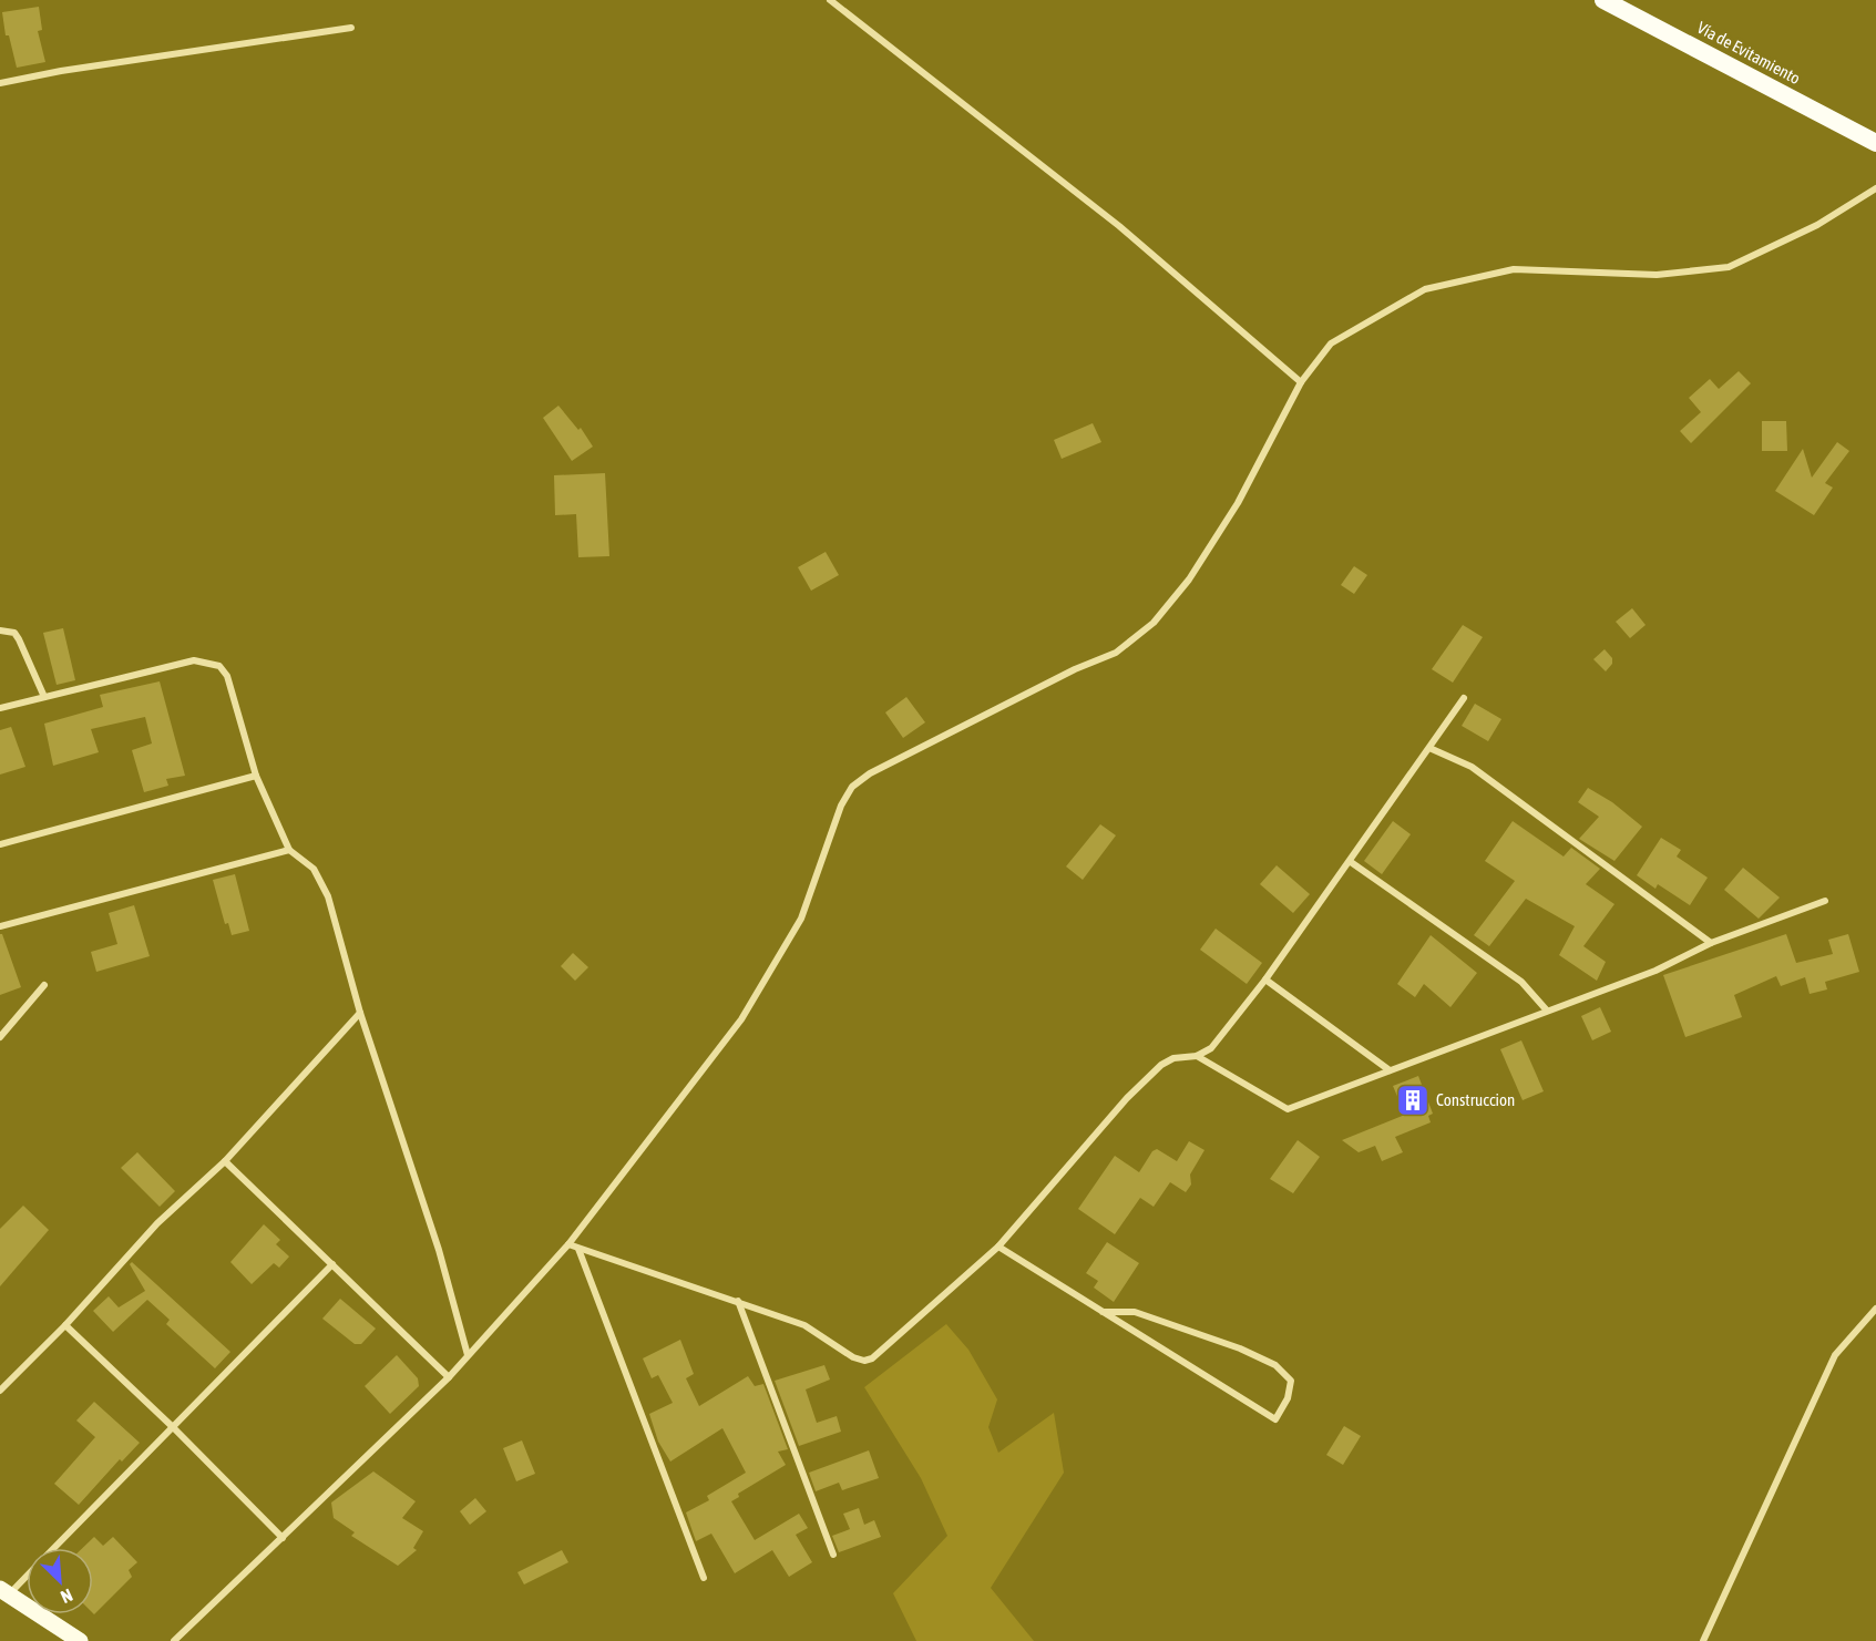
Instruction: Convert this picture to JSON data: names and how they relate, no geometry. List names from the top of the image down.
{
  "streets": {
    "highway": ["Vía de Evitamiento"]
  },
  "places": {
    "building": ["Construccion"]
  },
  "north": "bottom right"
}
